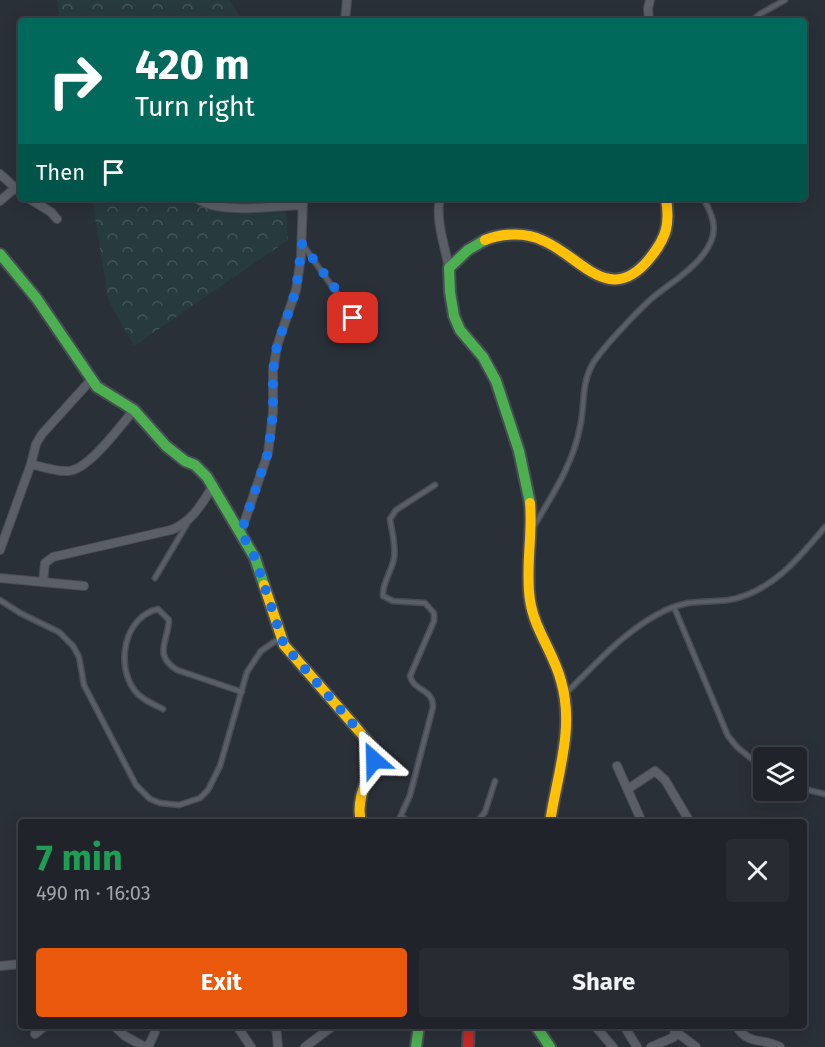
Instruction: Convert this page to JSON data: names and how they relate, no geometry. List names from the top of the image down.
{
  "page": {
    "turn": ["420 m", "Turn right"],
    "then": "Then",
    "heading": ["7 min", "490 m · 16:03"],
    "buttons": ["Exit", "Share"]
  }
}
